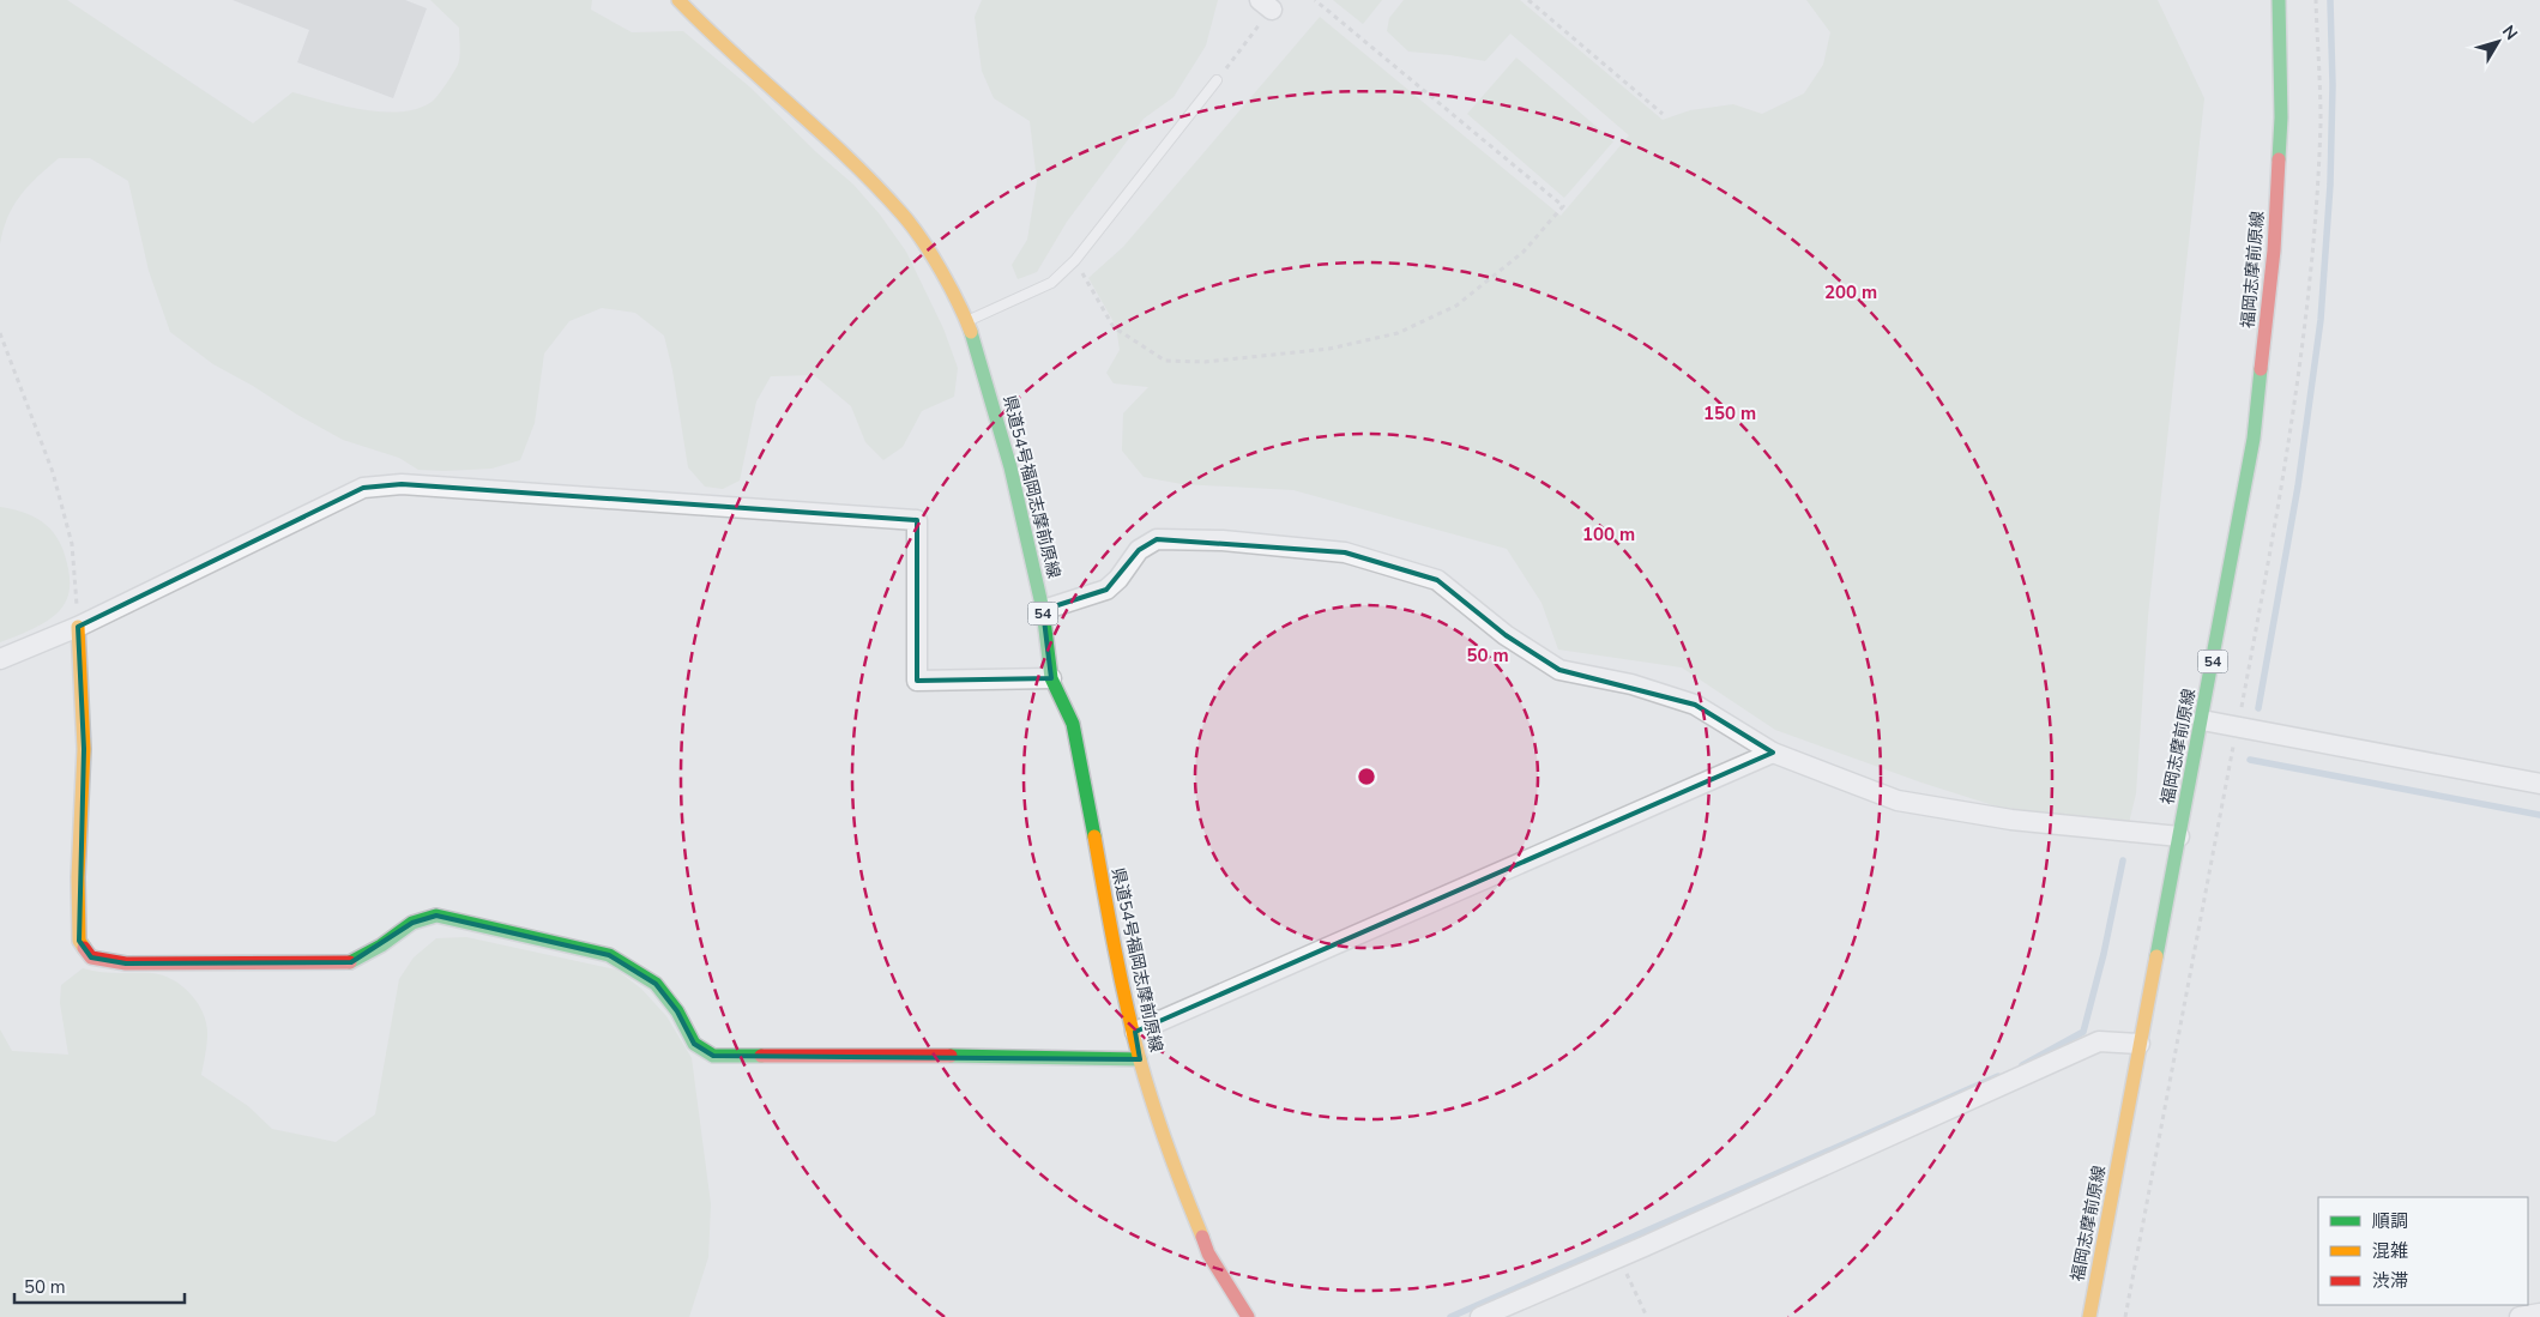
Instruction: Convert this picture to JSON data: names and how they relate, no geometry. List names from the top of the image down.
{
  "streets": {
    "main road": ["福岡志摩前原線", "県道54号福岡志摩前原線", "54"]
  },
  "legend": ["順調", "混雑", "渋滞"],
  "scale_bar": "50 m",
  "north": "top right",
  "rings": [
    "200 m",
    "150 m",
    "100 m",
    "50 m"
  ]
}
